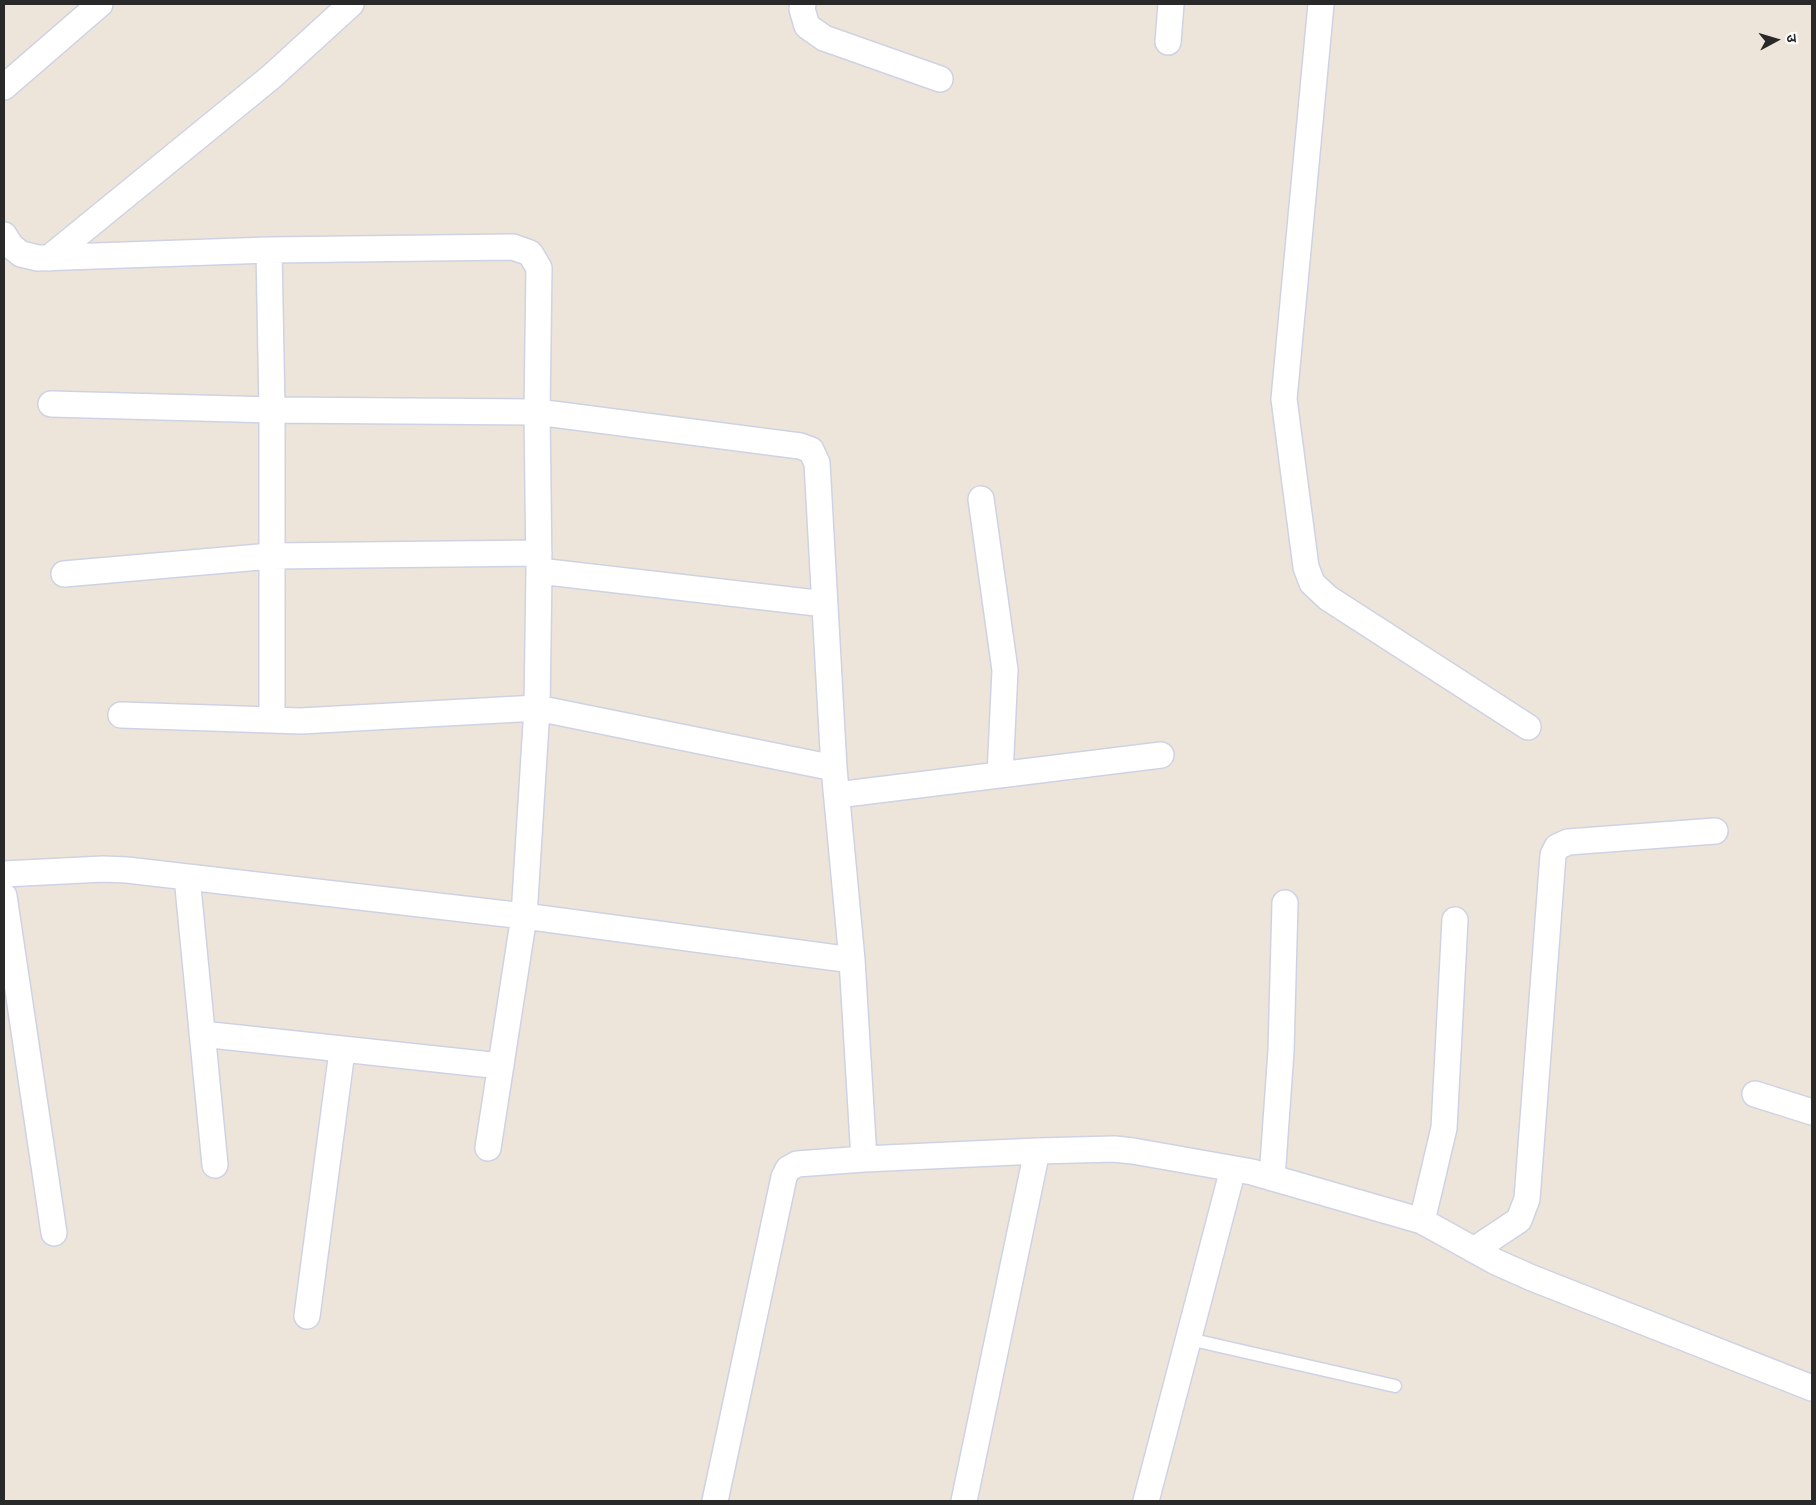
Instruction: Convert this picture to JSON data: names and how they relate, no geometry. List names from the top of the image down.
{
  "north": "right"
}
